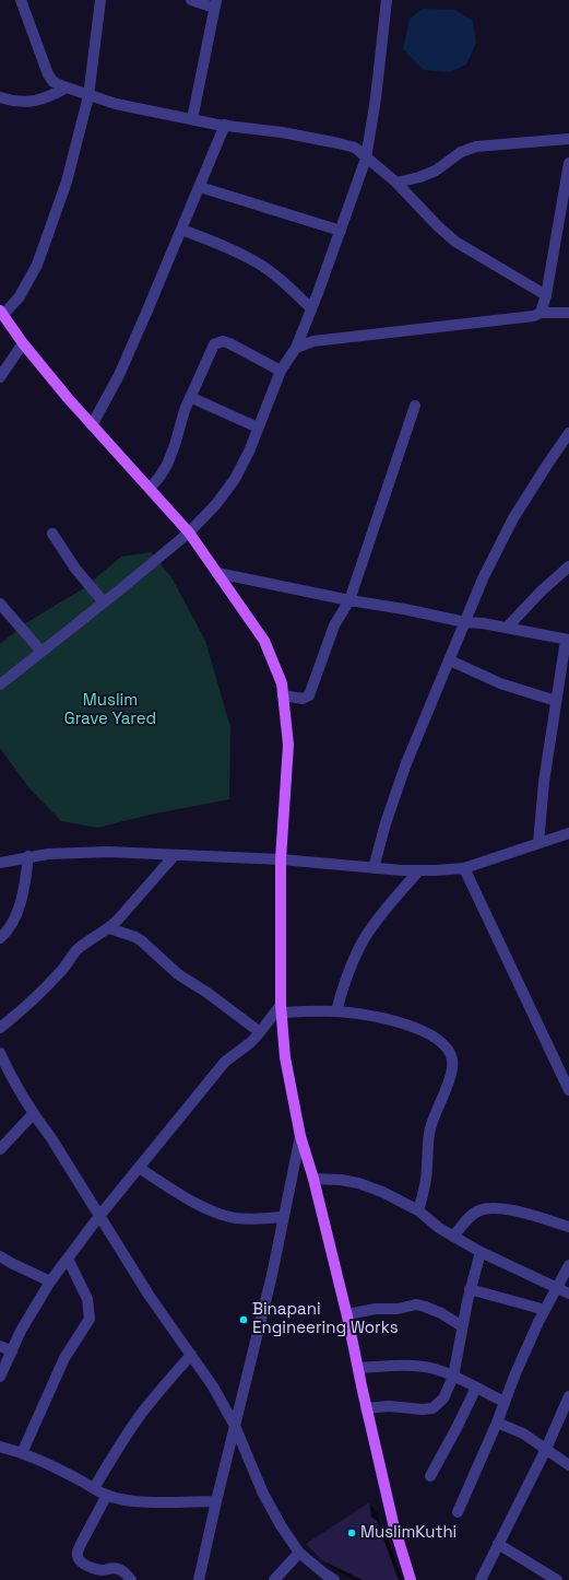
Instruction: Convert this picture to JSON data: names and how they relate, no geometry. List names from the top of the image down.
{
  "parks": ["Muslim Grave Yared"],
  "places": ["Binapani Engineering Works", "MuslimKuthi"]
}
